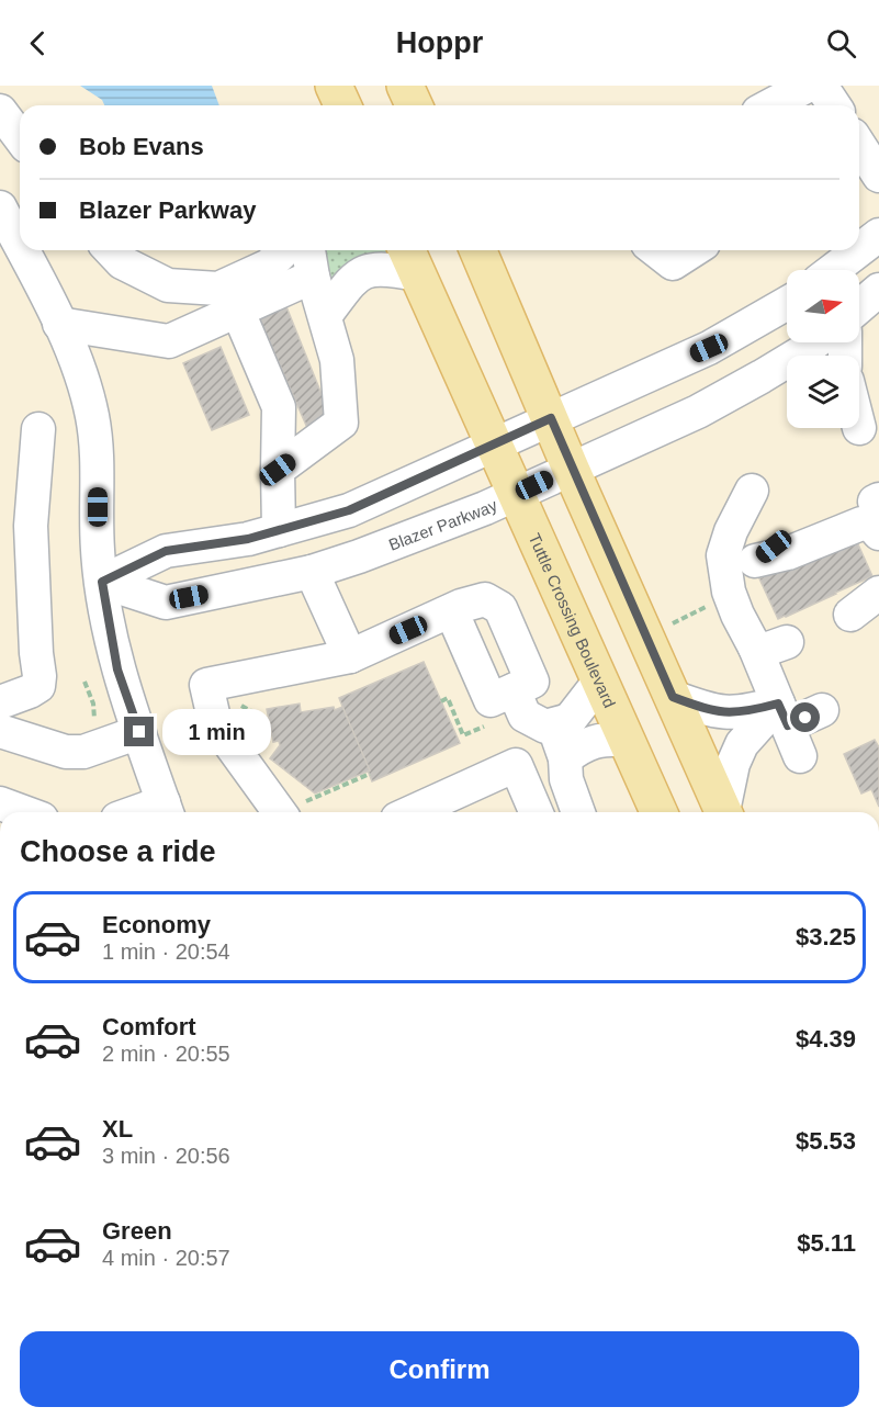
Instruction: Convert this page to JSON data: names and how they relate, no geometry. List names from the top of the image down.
{
  "streets": {
    "main road": ["Tuttle Crossing Boulevard"],
    "street": ["Blazer Parkway"]
  },
  "crossings": [
    ["Blazer Parkway", "Tuttle Crossing Boulevard"]
  ],
  "north": "right",
  "page": {
    "header": "Hoppr",
    "banner": ["Bob Evans", "Blazer Parkway"],
    "bubble": "1 min",
    "heading": "Choose a ride",
    "list": [
      {
        "name": "Economy",
        "note": "1 min · 20:54",
        "value": "$3.25"
      },
      {
        "name": "Comfort",
        "note": "2 min · 20:55",
        "value": "$4.39"
      },
      {
        "name": "XL",
        "note": "3 min · 20:56",
        "value": "$5.53"
      },
      {
        "name": "Green",
        "note": "4 min · 20:57",
        "value": "$5.11"
      }
    ],
    "buttons": "Confirm"
  }
}
